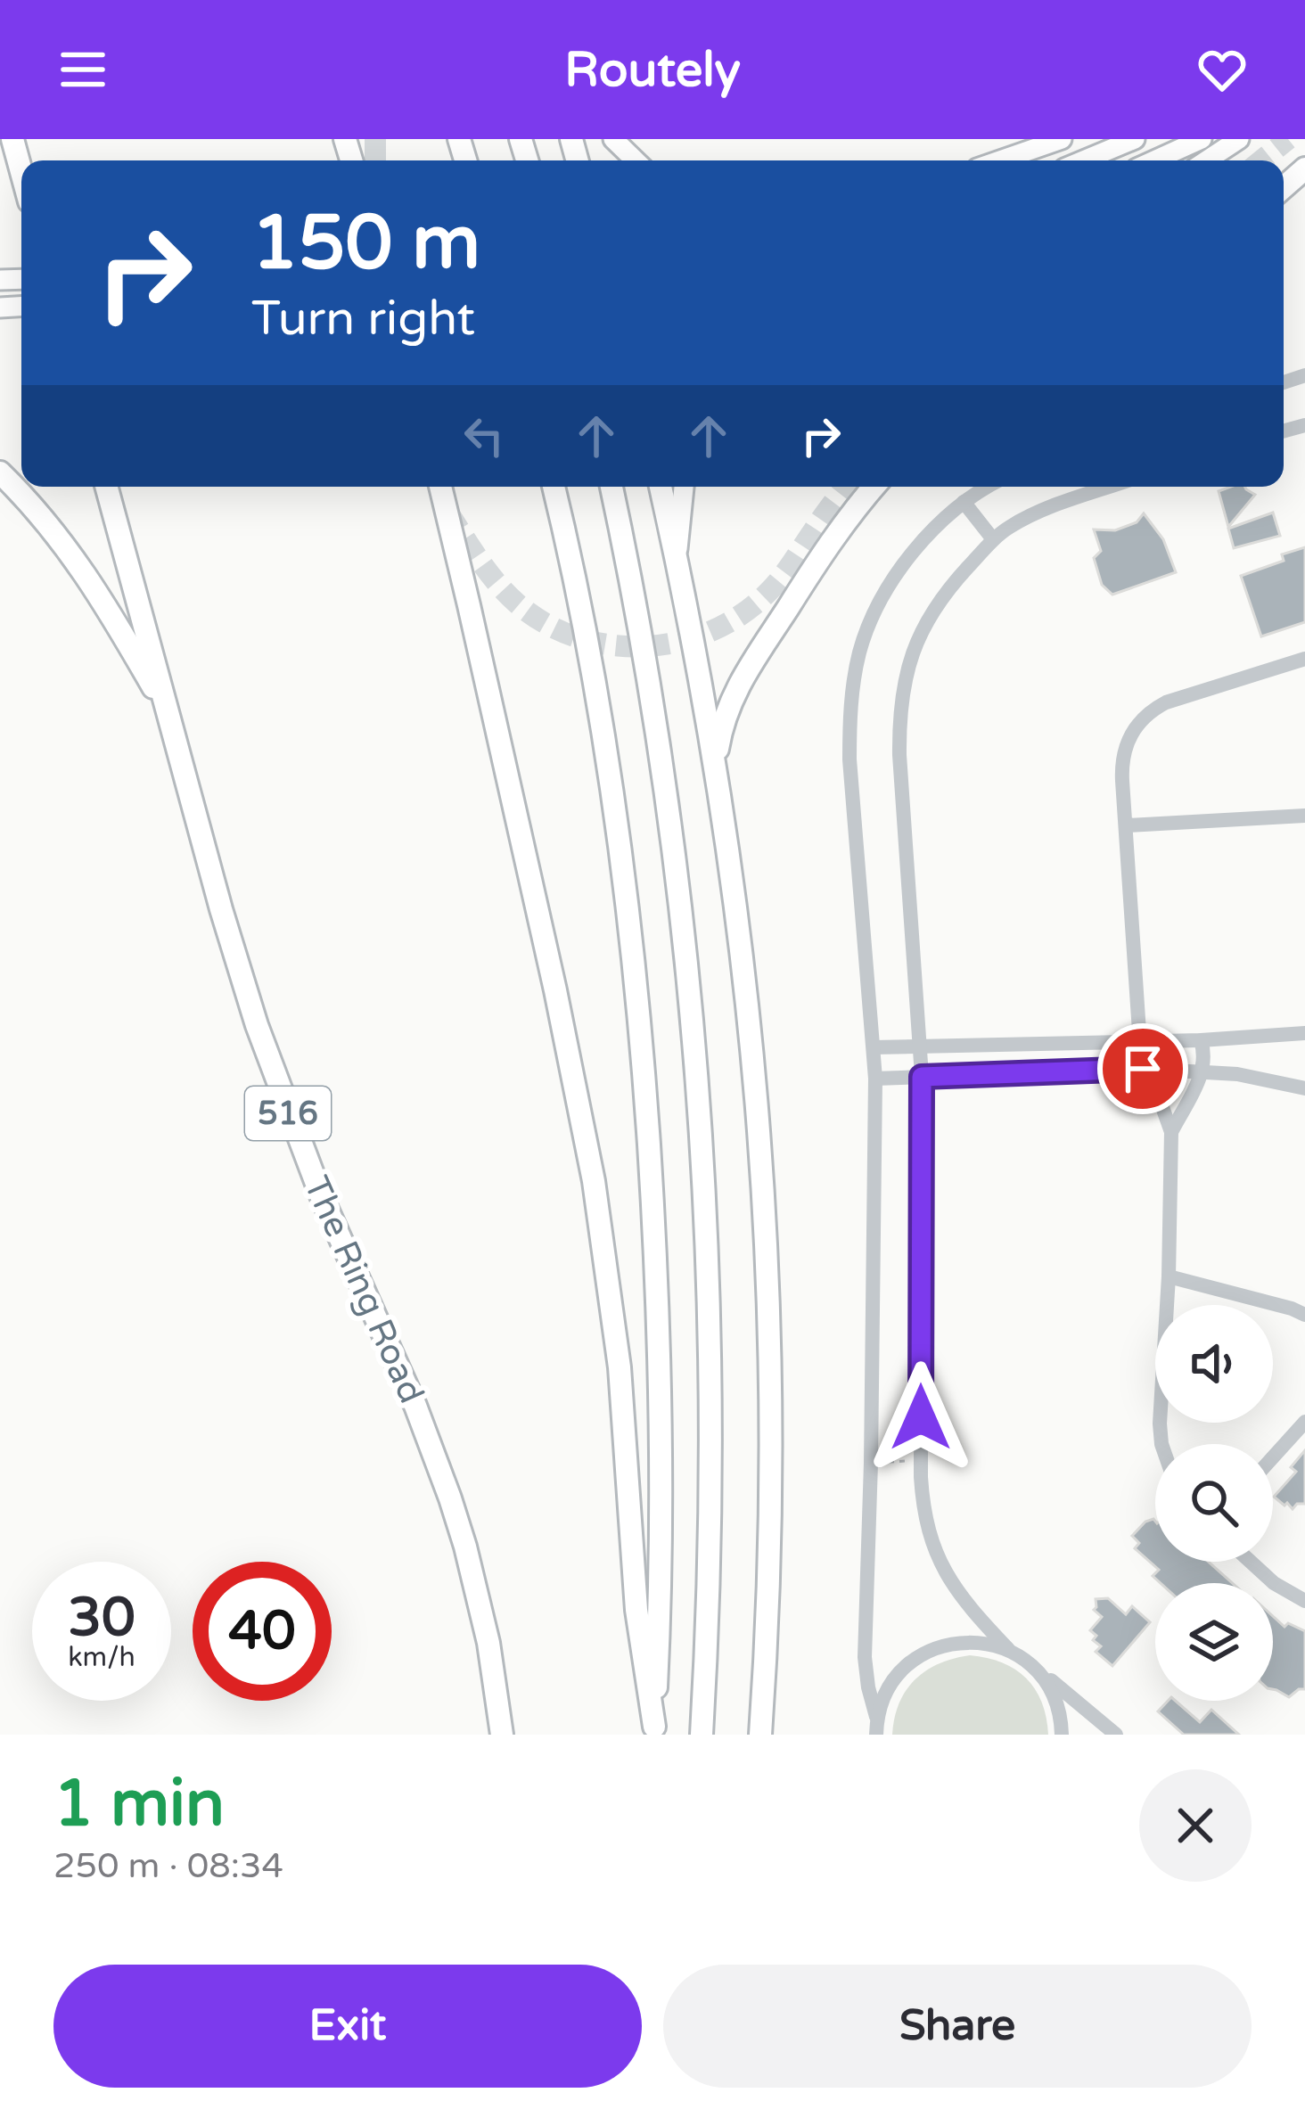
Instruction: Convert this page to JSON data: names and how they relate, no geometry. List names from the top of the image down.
{
  "streets": {
    "highway": ["516", "The Ring Road"]
  },
  "page": {
    "header": "Routely",
    "turn": ["150 m", "Turn right"],
    "speed": "30 km/h",
    "limit": "40",
    "heading": ["1 min", "250 m · 08:34"],
    "buttons": ["Exit", "Share"]
  }
}
